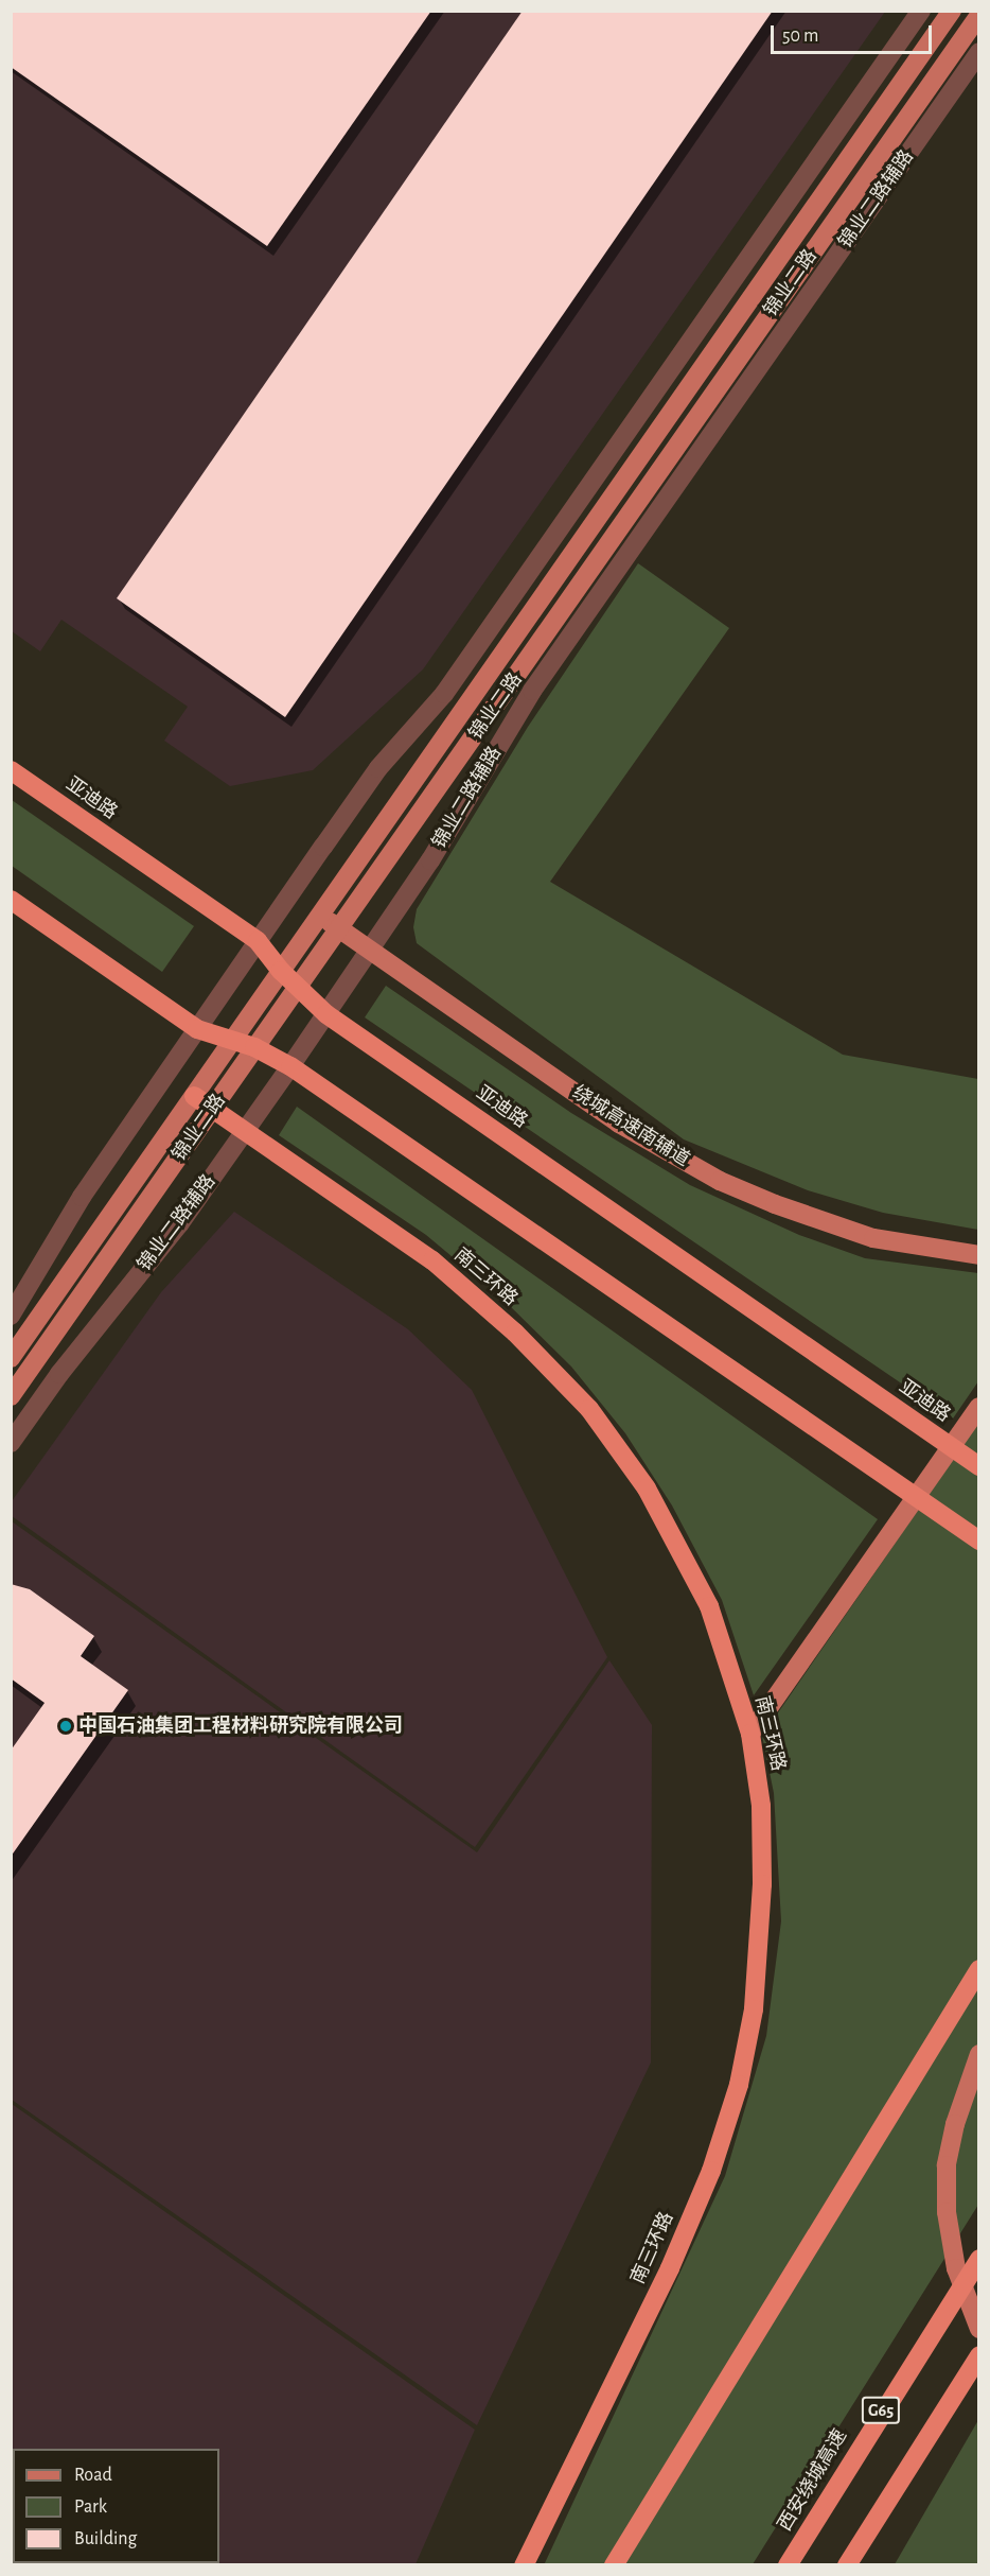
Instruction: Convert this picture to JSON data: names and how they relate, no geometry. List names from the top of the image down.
{
  "streets": {
    "highway": [
      "亚迪路",
      "南三环路",
      "G65",
      "西安绕城高速"
    ],
    "main road": ["锦业二路", "绕城高速南辅道"],
    "street": ["锦业二路辅路"]
  },
  "crossings": [
    ["锦业二路辅路", "亚迪路"],
    ["锦业二路辅路", "绕城高速南辅道"],
    ["锦业二路辅路", "南三环路"],
    ["锦业二路", "亚迪路"],
    ["锦业二路", "绕城高速南辅道"],
    ["锦业二路", "南三环路"]
  ],
  "places": ["中国石油集团工程材料研究院有限公司"],
  "legend": ["Road", "Park", "Building"],
  "scale_bar": "50 m"
}
